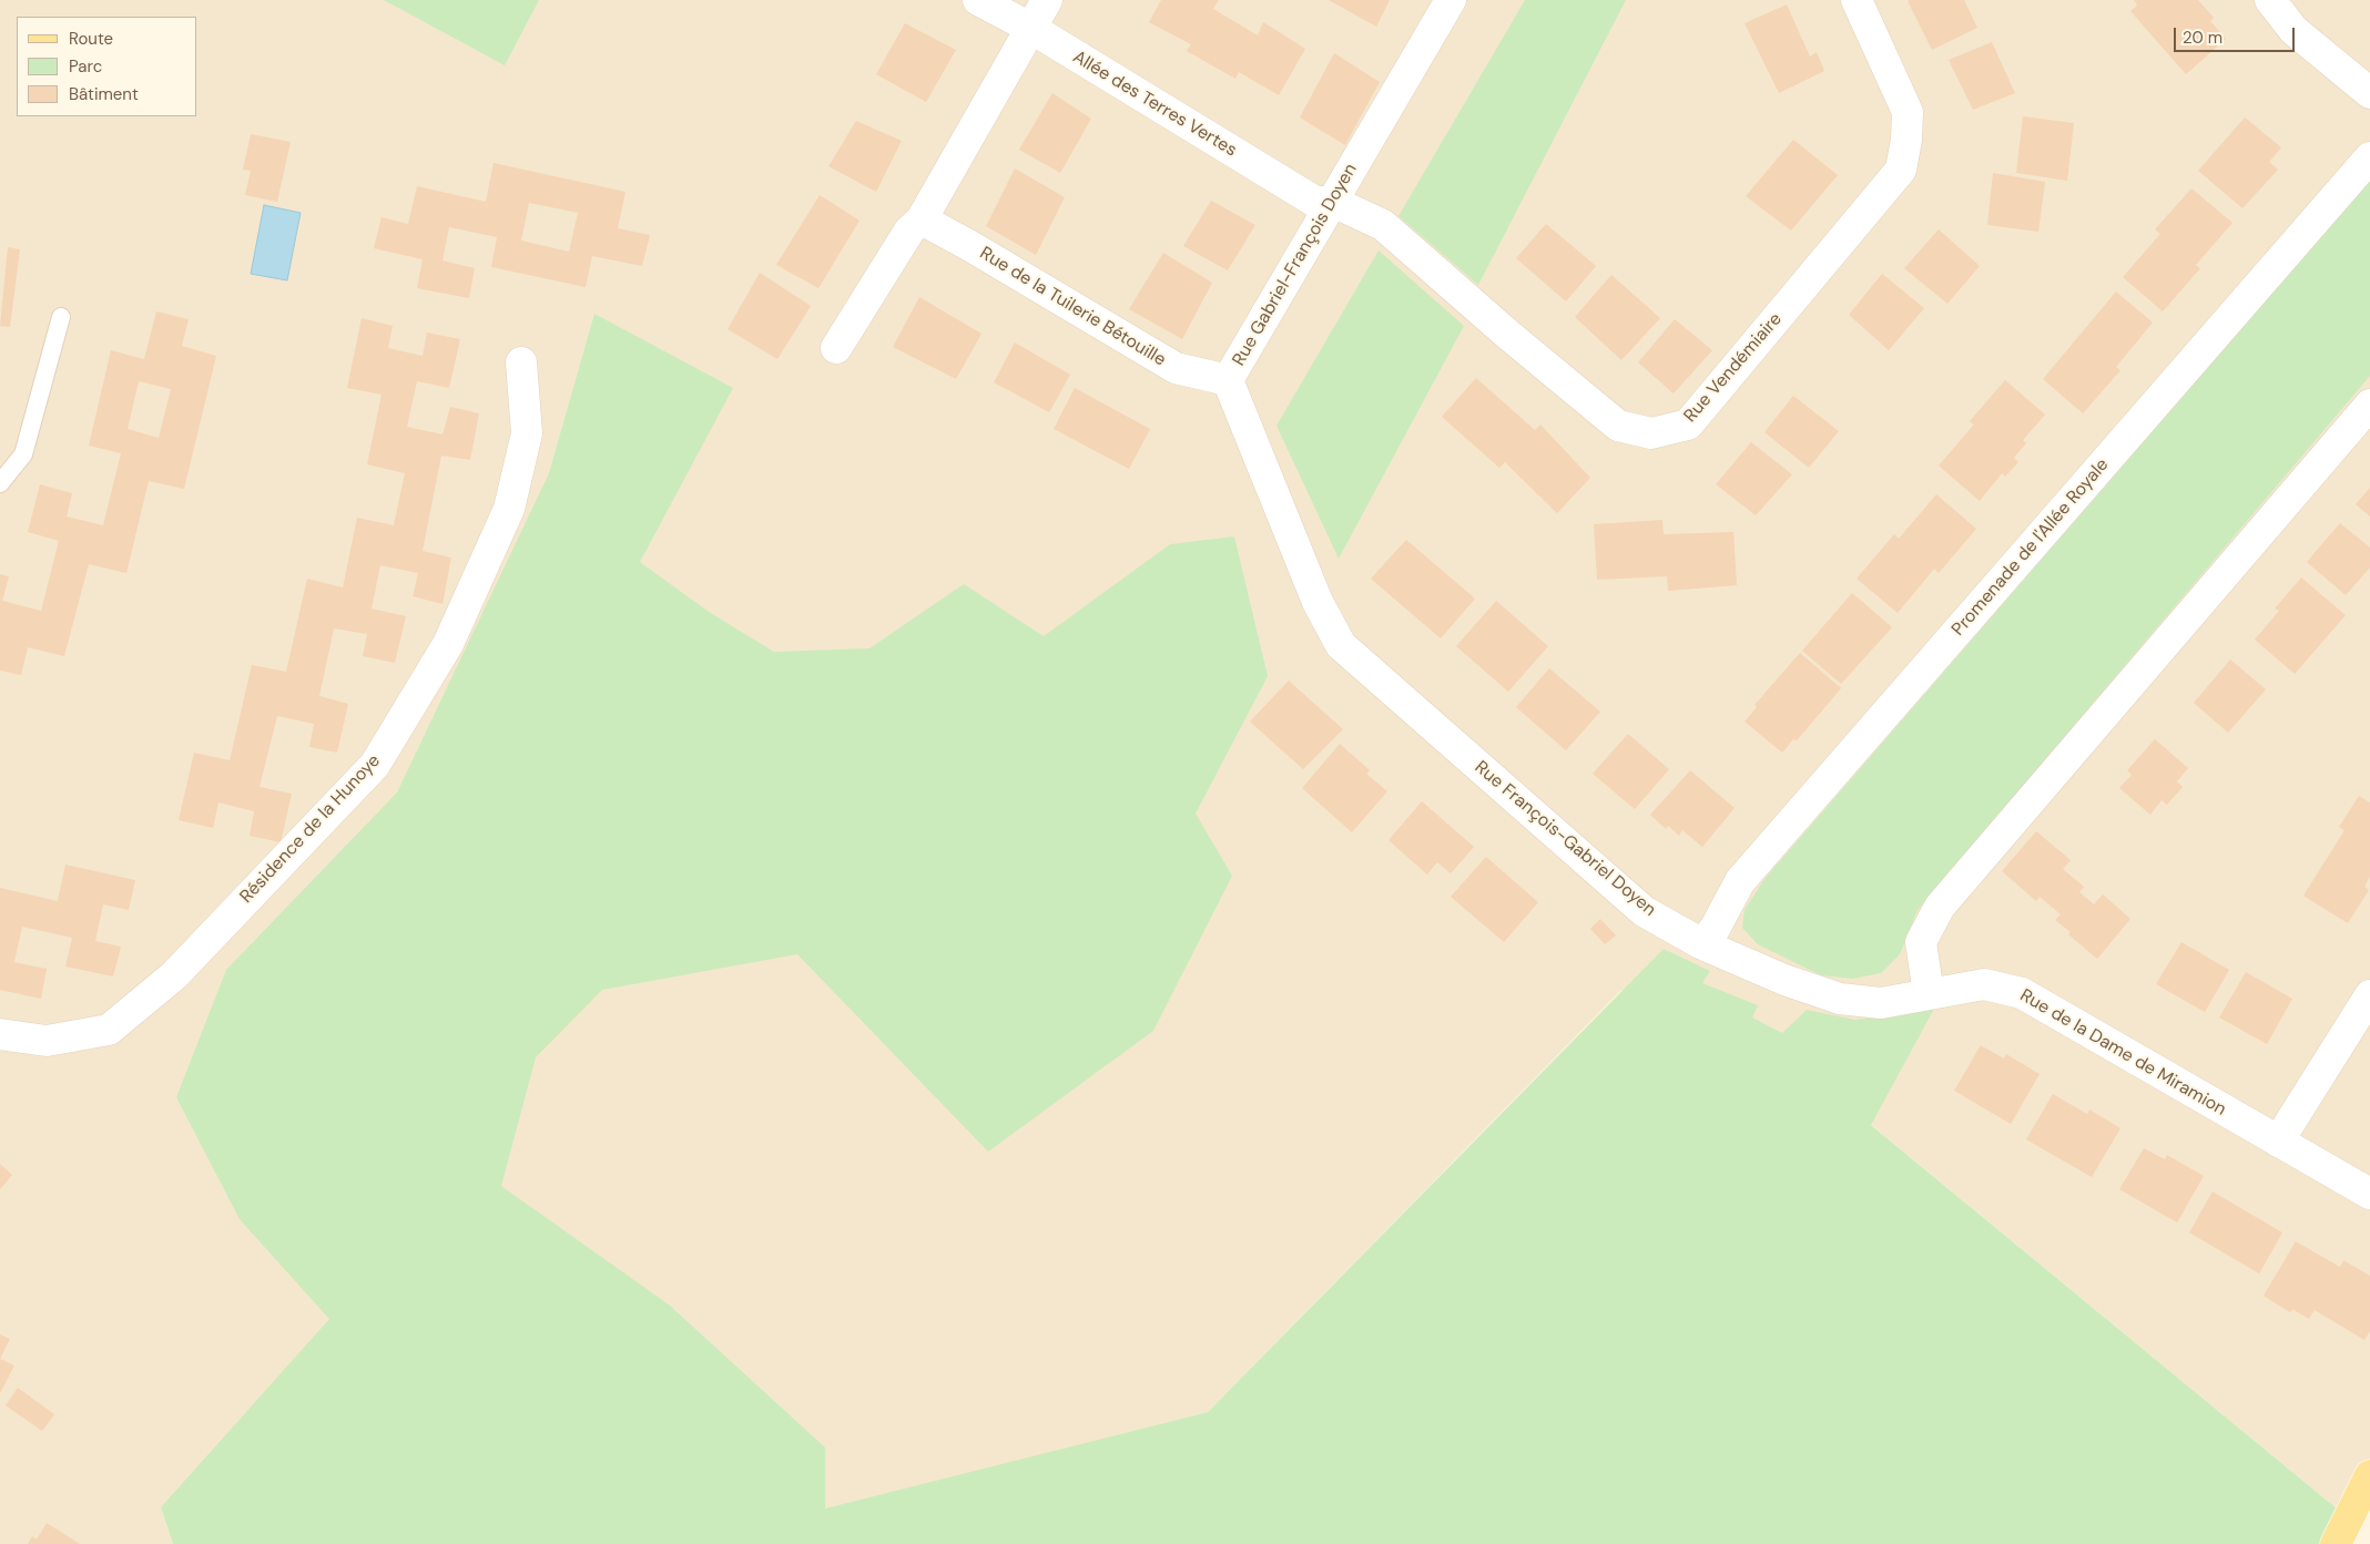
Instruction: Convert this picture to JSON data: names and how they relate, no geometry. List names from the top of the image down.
{
  "streets": {
    "street": [
      "Allée des Terres Vertes",
      "Rue Gabriel-François Doyen",
      "Rue de la Tuilerie Bétouille",
      "Rue Vendémiaire",
      "Promenade de l'Allée Royale",
      "Résidence de la Hunoye",
      "Rue François-Gabriel Doyen",
      "Rue de la Dame de Miramion"
    ]
  },
  "crossings": [
    ["Allée des Terres Vertes", "Rue Gabriel-François Doyen"],
    ["Allée des Terres Vertes", "Rue Vendémiaire"],
    ["Rue Gabriel-François Doyen", "Rue de la Tuilerie Bétouille"],
    ["Rue Gabriel-François Doyen", "Rue Vendémiaire"],
    ["Rue Gabriel-François Doyen", "Rue François-Gabriel Doyen"],
    ["Promenade de l'Allée Royale", "Rue François-Gabriel Doyen"],
    ["Rue François-Gabriel Doyen", "Rue de la Dame de Miramion"]
  ],
  "legend": ["Route", "Parc", "Bâtiment"],
  "scale_bar": "20 m"
}
